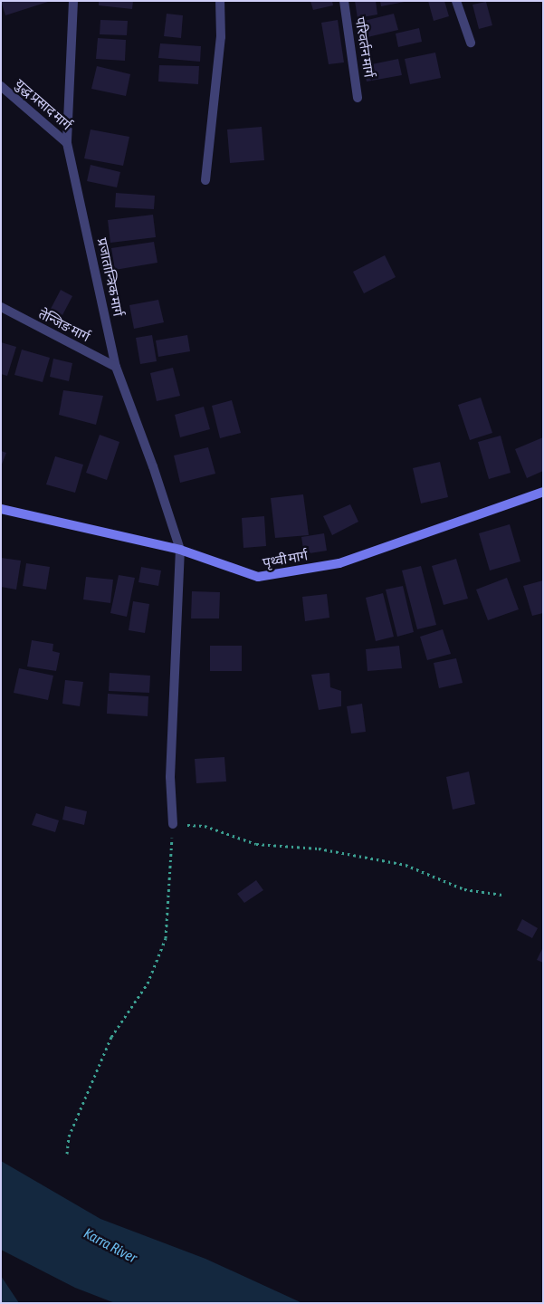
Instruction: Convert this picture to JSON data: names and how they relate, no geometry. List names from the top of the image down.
{
  "streets": {
    "street": [
      "परिवर्तन मार्ग",
      "युद्ध प्रसाद मार्ग",
      "प्रजातान्त्रिक मार्ग",
      "तेन्जिङ मार्ग",
      "पृथ्वी मार्ग"
    ]
  },
  "crossings": [
    ["युद्ध प्रसाद मार्ग", "प्रजातान्त्रिक मार्ग"],
    ["प्रजातान्त्रिक मार्ग", "तेन्जिङ मार्ग"],
    ["प्रजातान्त्रिक मार्ग", "पृथ्वी मार्ग"]
  ],
  "water": ["Karra River"]
}
